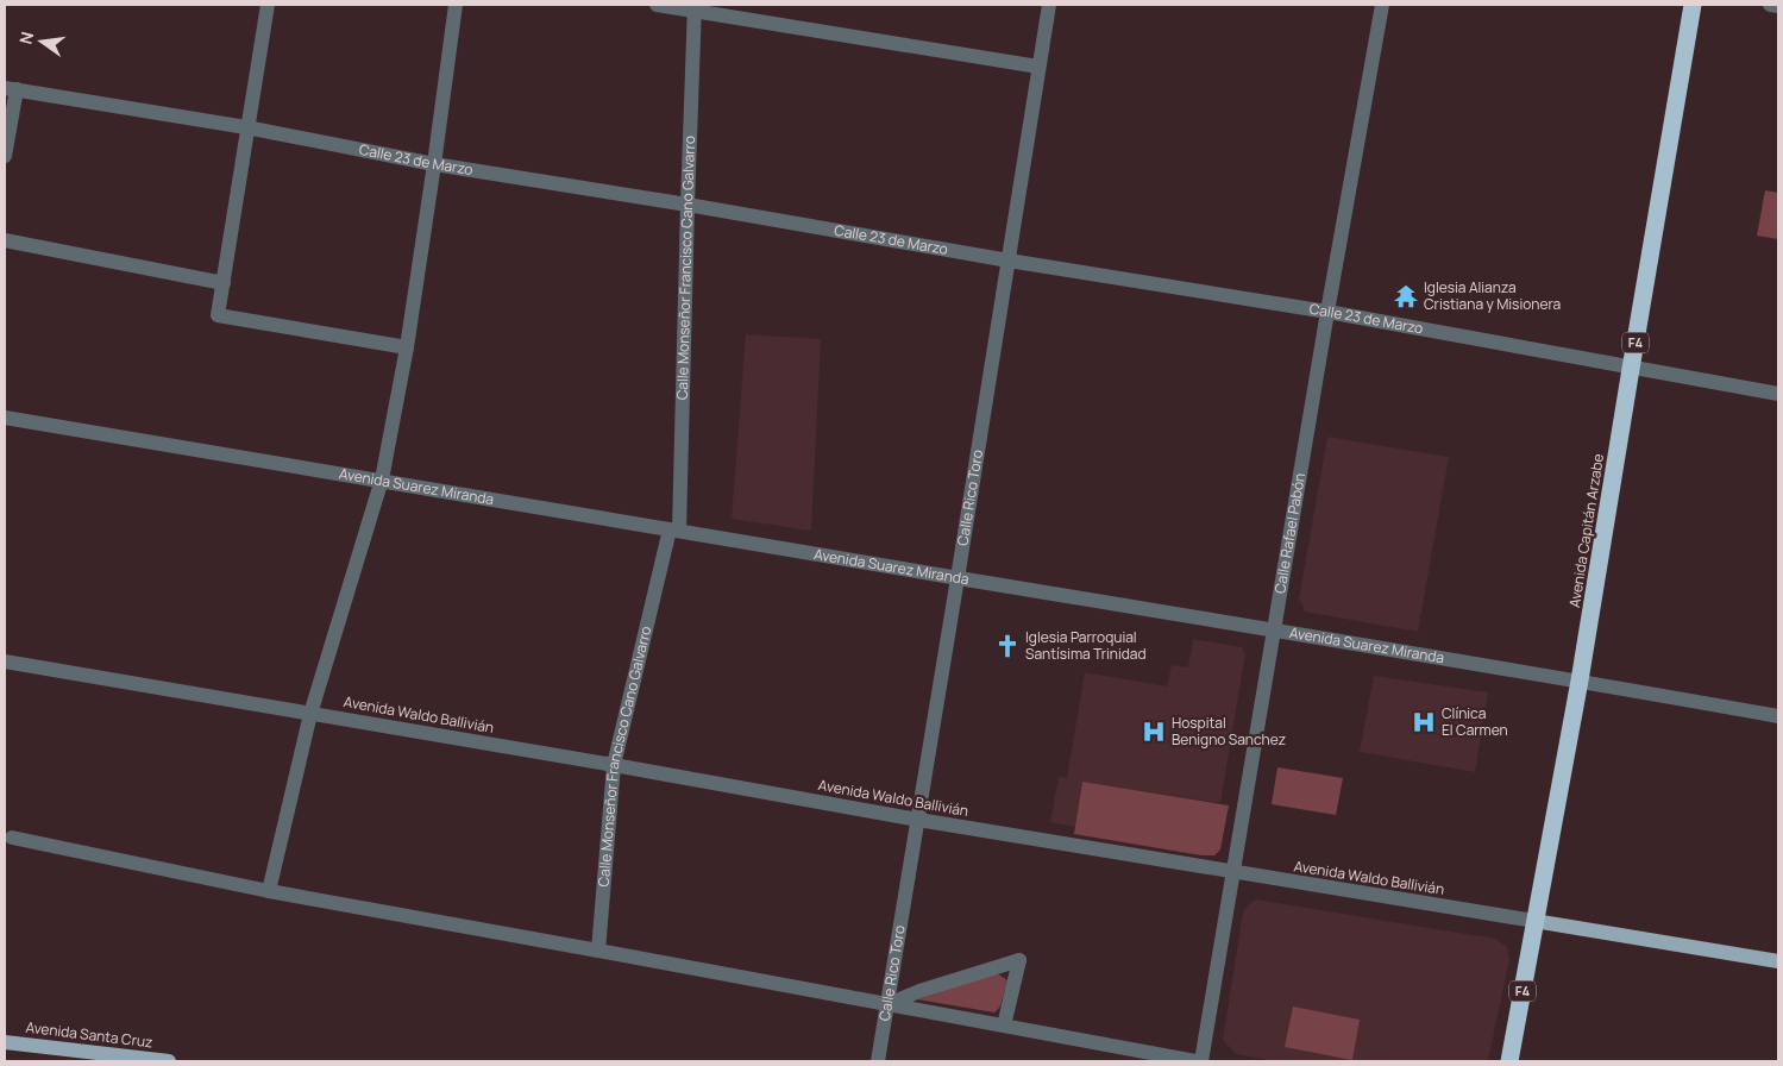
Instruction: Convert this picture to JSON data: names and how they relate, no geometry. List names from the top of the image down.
{
  "streets": {
    "highway": ["F4", "Avenida Capitán Arzabe"],
    "main road": ["Avenida Waldo Ballivián", "Avenida Santa Cruz"],
    "street": [
      "Calle 23 de Marzo",
      "Calle Monseñor Francisco Cano Galvarro",
      "Avenida Suarez Miranda",
      "Calle Rico Toro",
      "Calle Rafael Pabón"
    ]
  },
  "crossings": [
    ["Calle 23 de Marzo", "Calle Monseñor Francisco Cano Galvarro"],
    ["Calle 23 de Marzo", "Calle Rico Toro"],
    ["Calle 23 de Marzo", "Avenida Capitán Arzabe"],
    ["Calle 23 de Marzo", "Calle Rafael Pabón"],
    ["Calle Monseñor Francisco Cano Galvarro", "Avenida Suarez Miranda"],
    ["Calle Monseñor Francisco Cano Galvarro", "Avenida Waldo Ballivián"],
    ["Avenida Suarez Miranda", "Calle Rico Toro"],
    ["Avenida Suarez Miranda", "Avenida Capitán Arzabe"],
    ["Avenida Suarez Miranda", "Calle Rafael Pabón"],
    ["Calle Rico Toro", "Avenida Waldo Ballivián"],
    ["Avenida Capitán Arzabe", "Avenida Waldo Ballivián"],
    ["Calle Rafael Pabón", "Avenida Waldo Ballivián"]
  ],
  "places": {
    "temple": ["Iglesia Alianza Cristiana y Misionera"],
    "church": ["Iglesia Parroquial Santísima Trinidad"],
    "hospital": ["Clínica El Carmen", "Hospital Benigno Sanchez"]
  },
  "north": "left"
}
